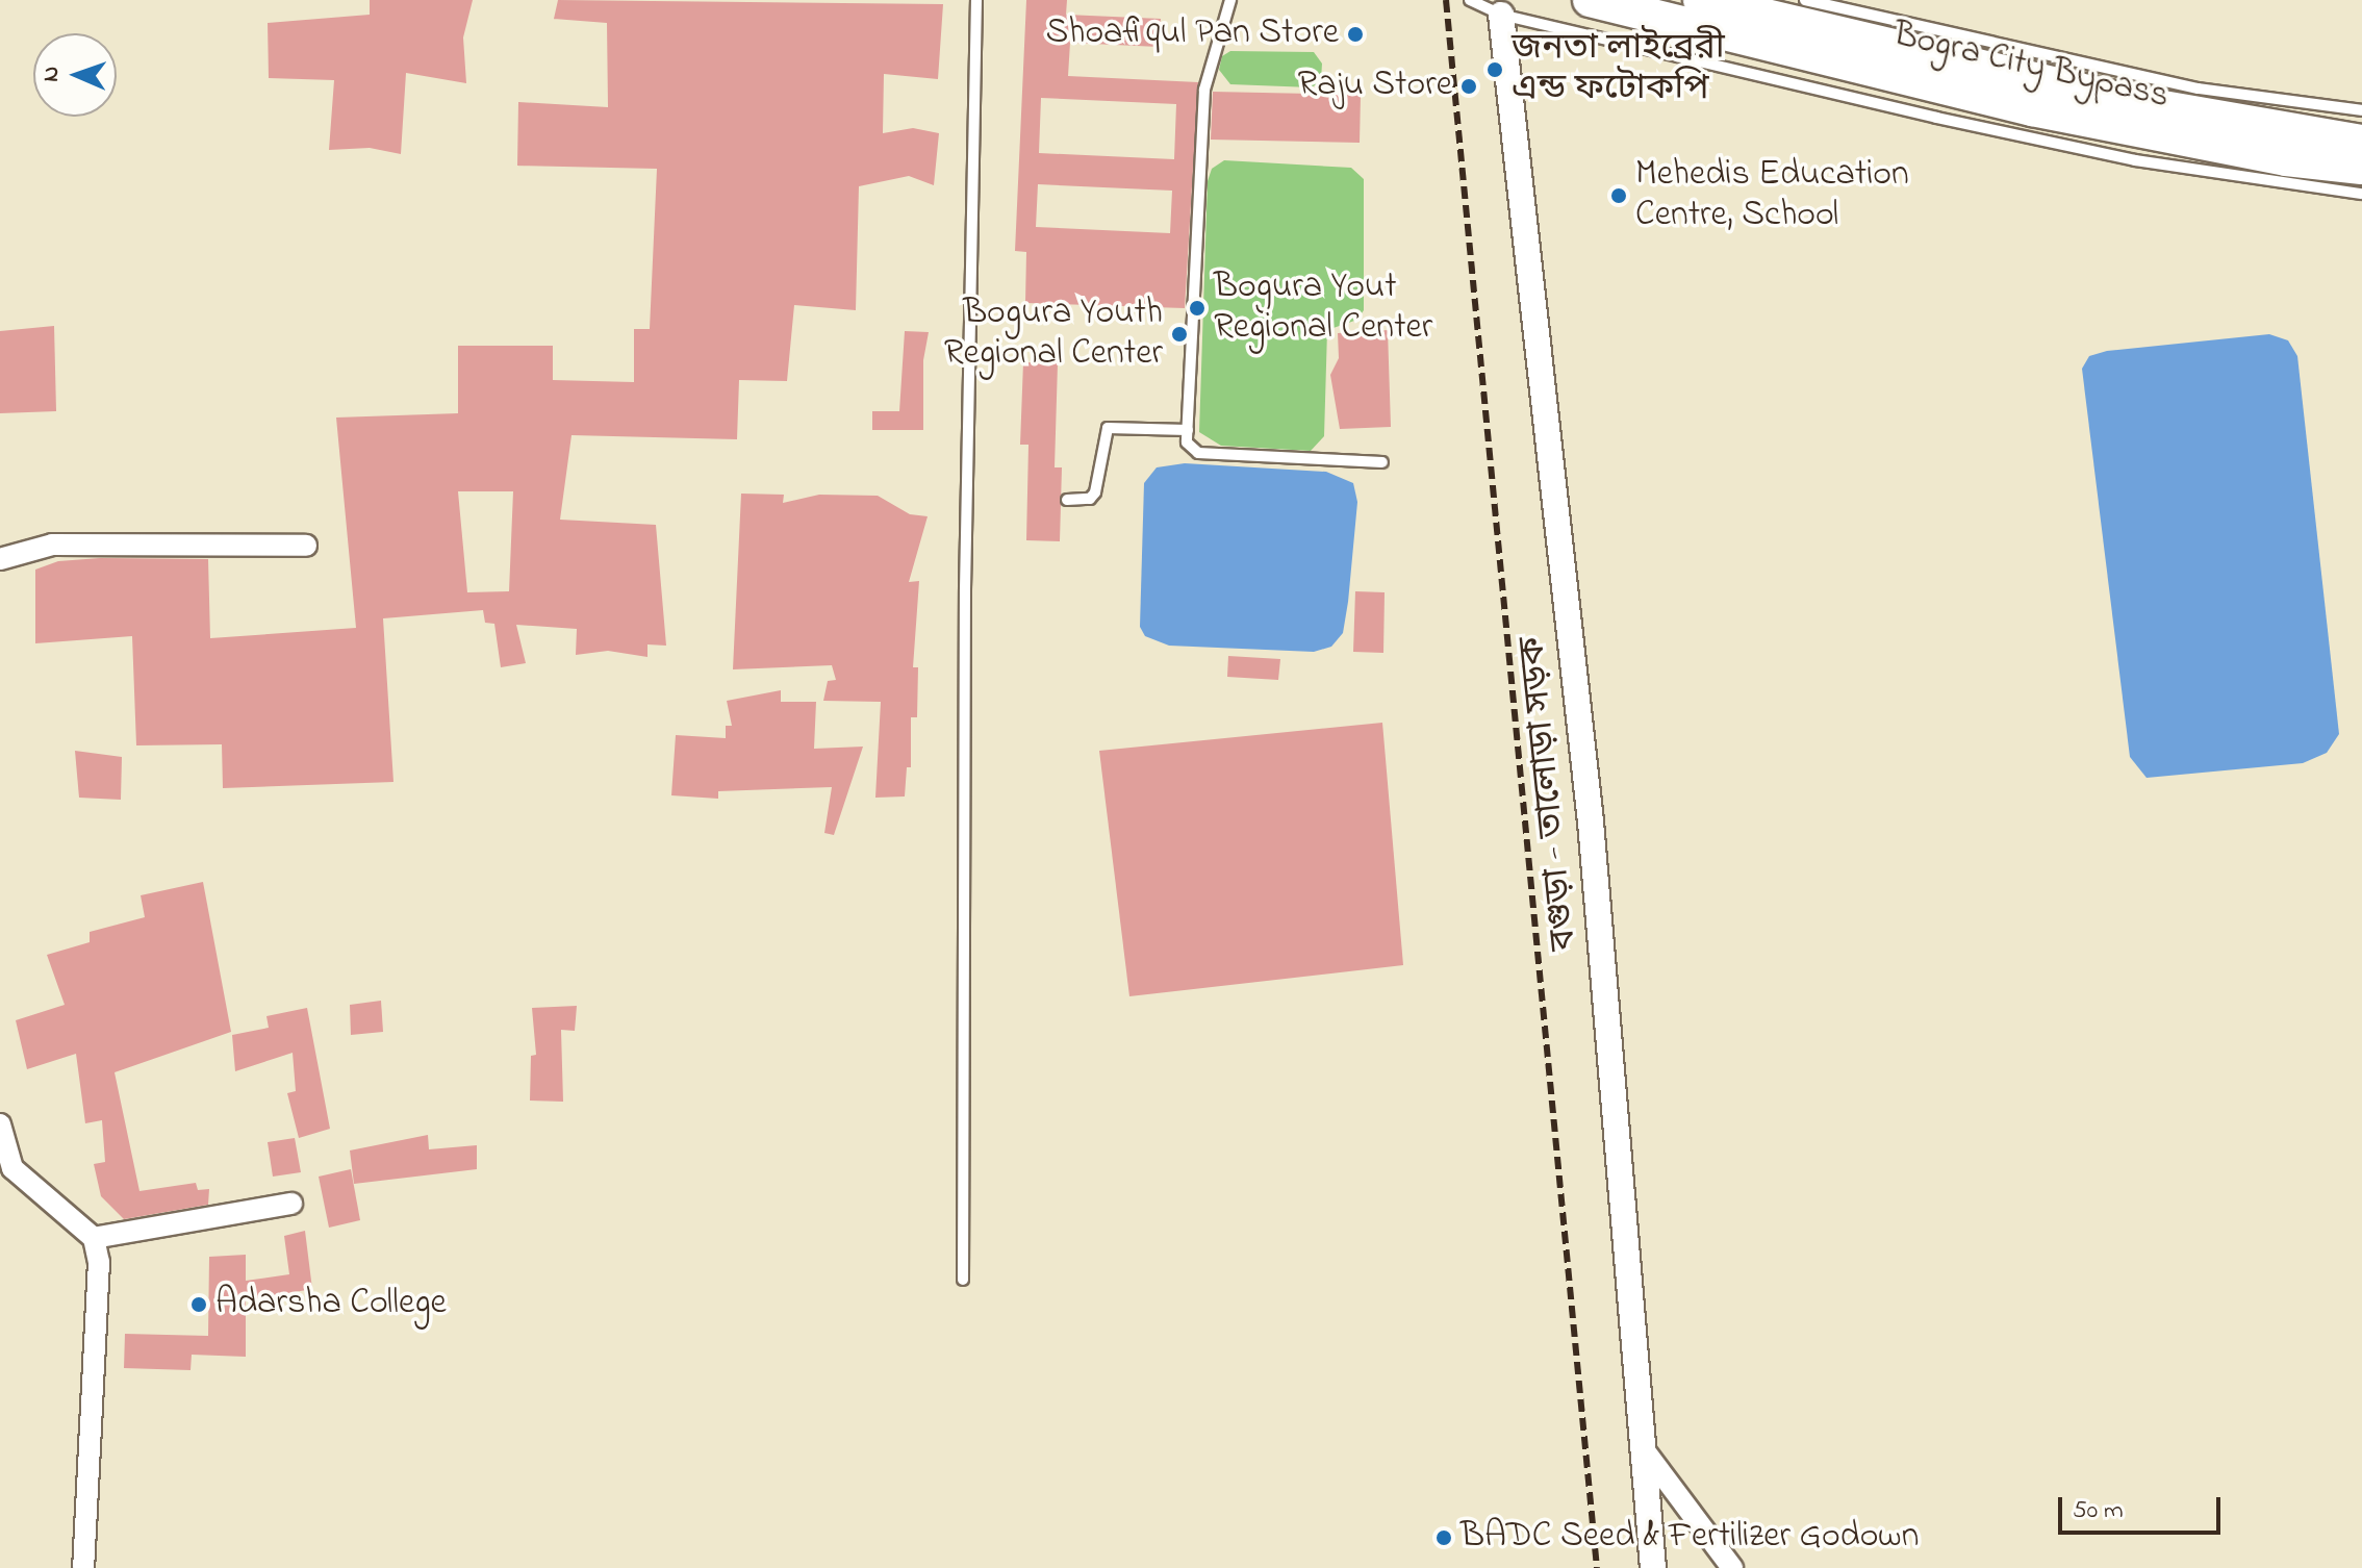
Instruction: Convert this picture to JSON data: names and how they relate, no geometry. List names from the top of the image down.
{
  "streets": {
    "highway": ["Bogra City Bypass"],
    "street": ["বগুড়া - তালোড়া সড়ক"]
  },
  "places": [
    "Shoafiqul Pan Store",
    "জনতা লাইব্রেরী এন্ড ফটোকপি",
    "Raju Store",
    "Mehedis Education Centre, School",
    "Bogura Yout Regional Center",
    "Bogura Youth Regional Center",
    "Adarsha College",
    "BADC Seed & Fertilizer Godown"
  ],
  "scale_bar": "50 m",
  "north": "left"
}
